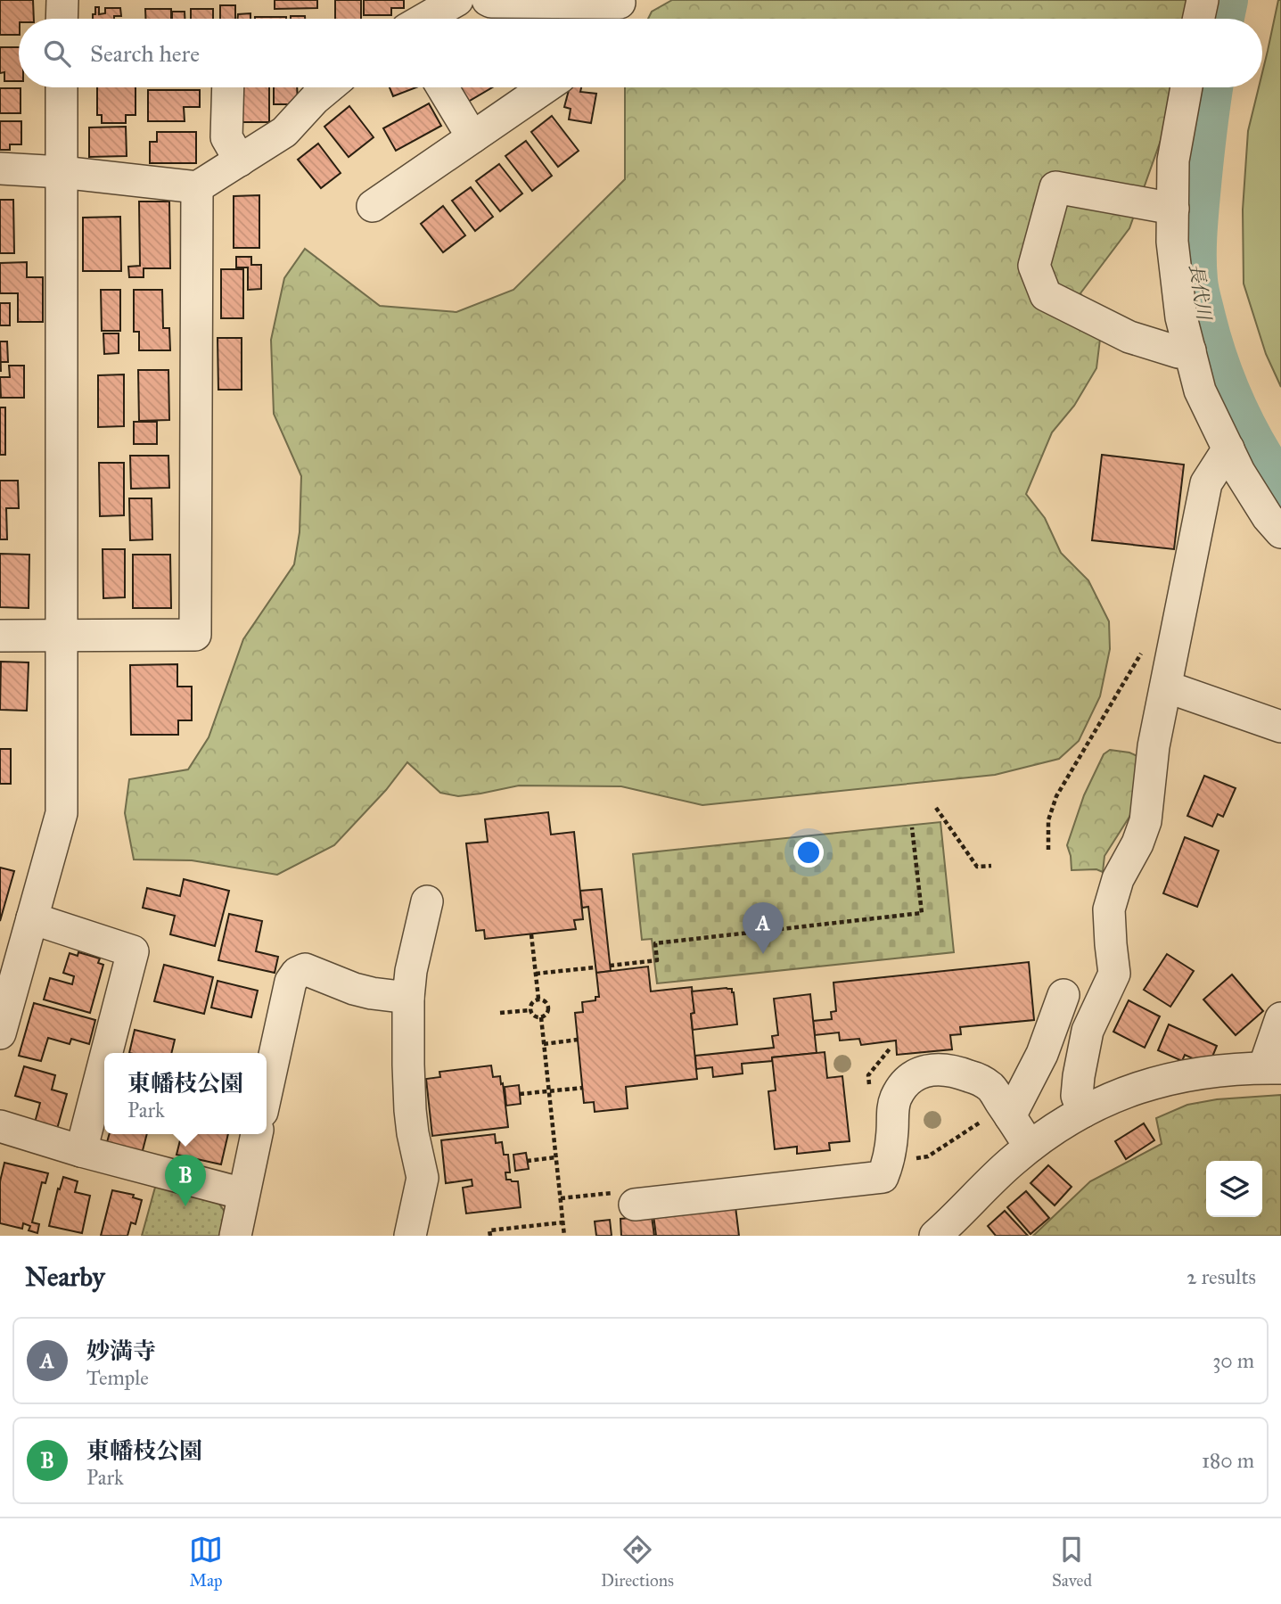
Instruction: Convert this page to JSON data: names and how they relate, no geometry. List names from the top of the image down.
{
  "water": ["長代川"],
  "page": {
    "search": "Search here",
    "pins": ["A", "B"],
    "popup": ["東幡枝公園", "Park"],
    "heading": ["Nearby", "2 results"],
    "list": [
      {
        "mark": "A",
        "name": "妙満寺",
        "note": "Temple",
        "value": "30 m"
      },
      {
        "mark": "B",
        "name": "東幡枝公園",
        "note": "Park",
        "value": "180 m"
      }
    ],
    "nav": ["Map", "Directions", "Saved"]
  }
}
